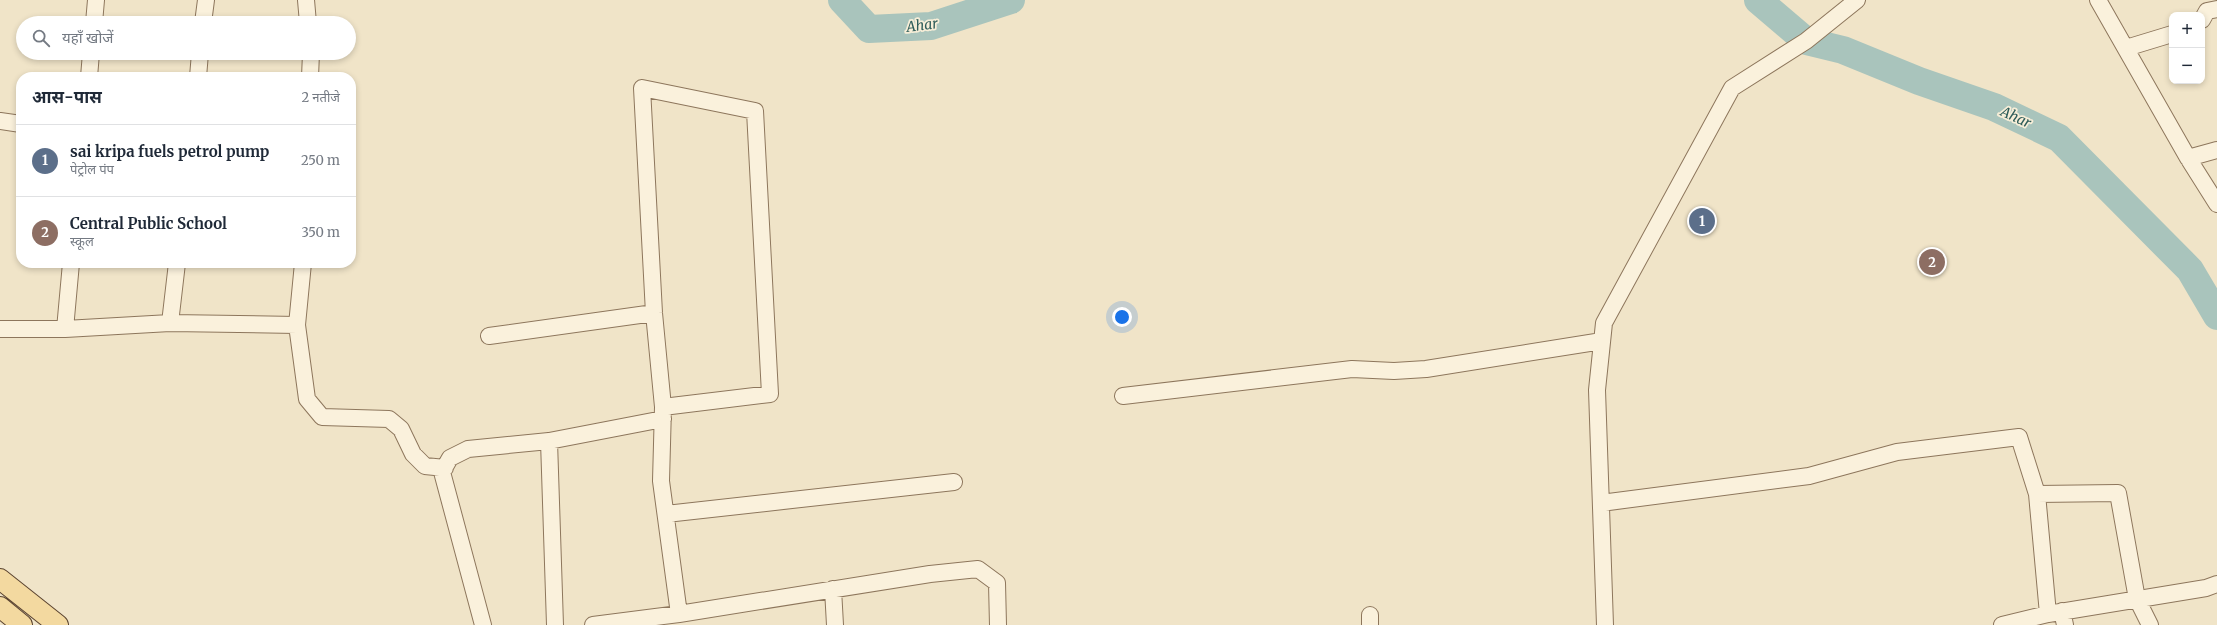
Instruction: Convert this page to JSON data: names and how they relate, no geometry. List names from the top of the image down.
{
  "water": ["Ahar"],
  "page": {
    "map_buttons": ["+", "−"],
    "search": "यहाँ खोजें",
    "heading": ["आस-पास", "2 नतीजे"],
    "list": [
      {
        "mark": "1",
        "name": "sai kripa fuels petrol pump",
        "note": "पेट्रोल पंप",
        "value": "250 m"
      },
      {
        "mark": "2",
        "name": "Central Public School",
        "note": "स्कूल",
        "value": "350 m"
      }
    ],
    "pins": ["1", "2"]
  }
}
